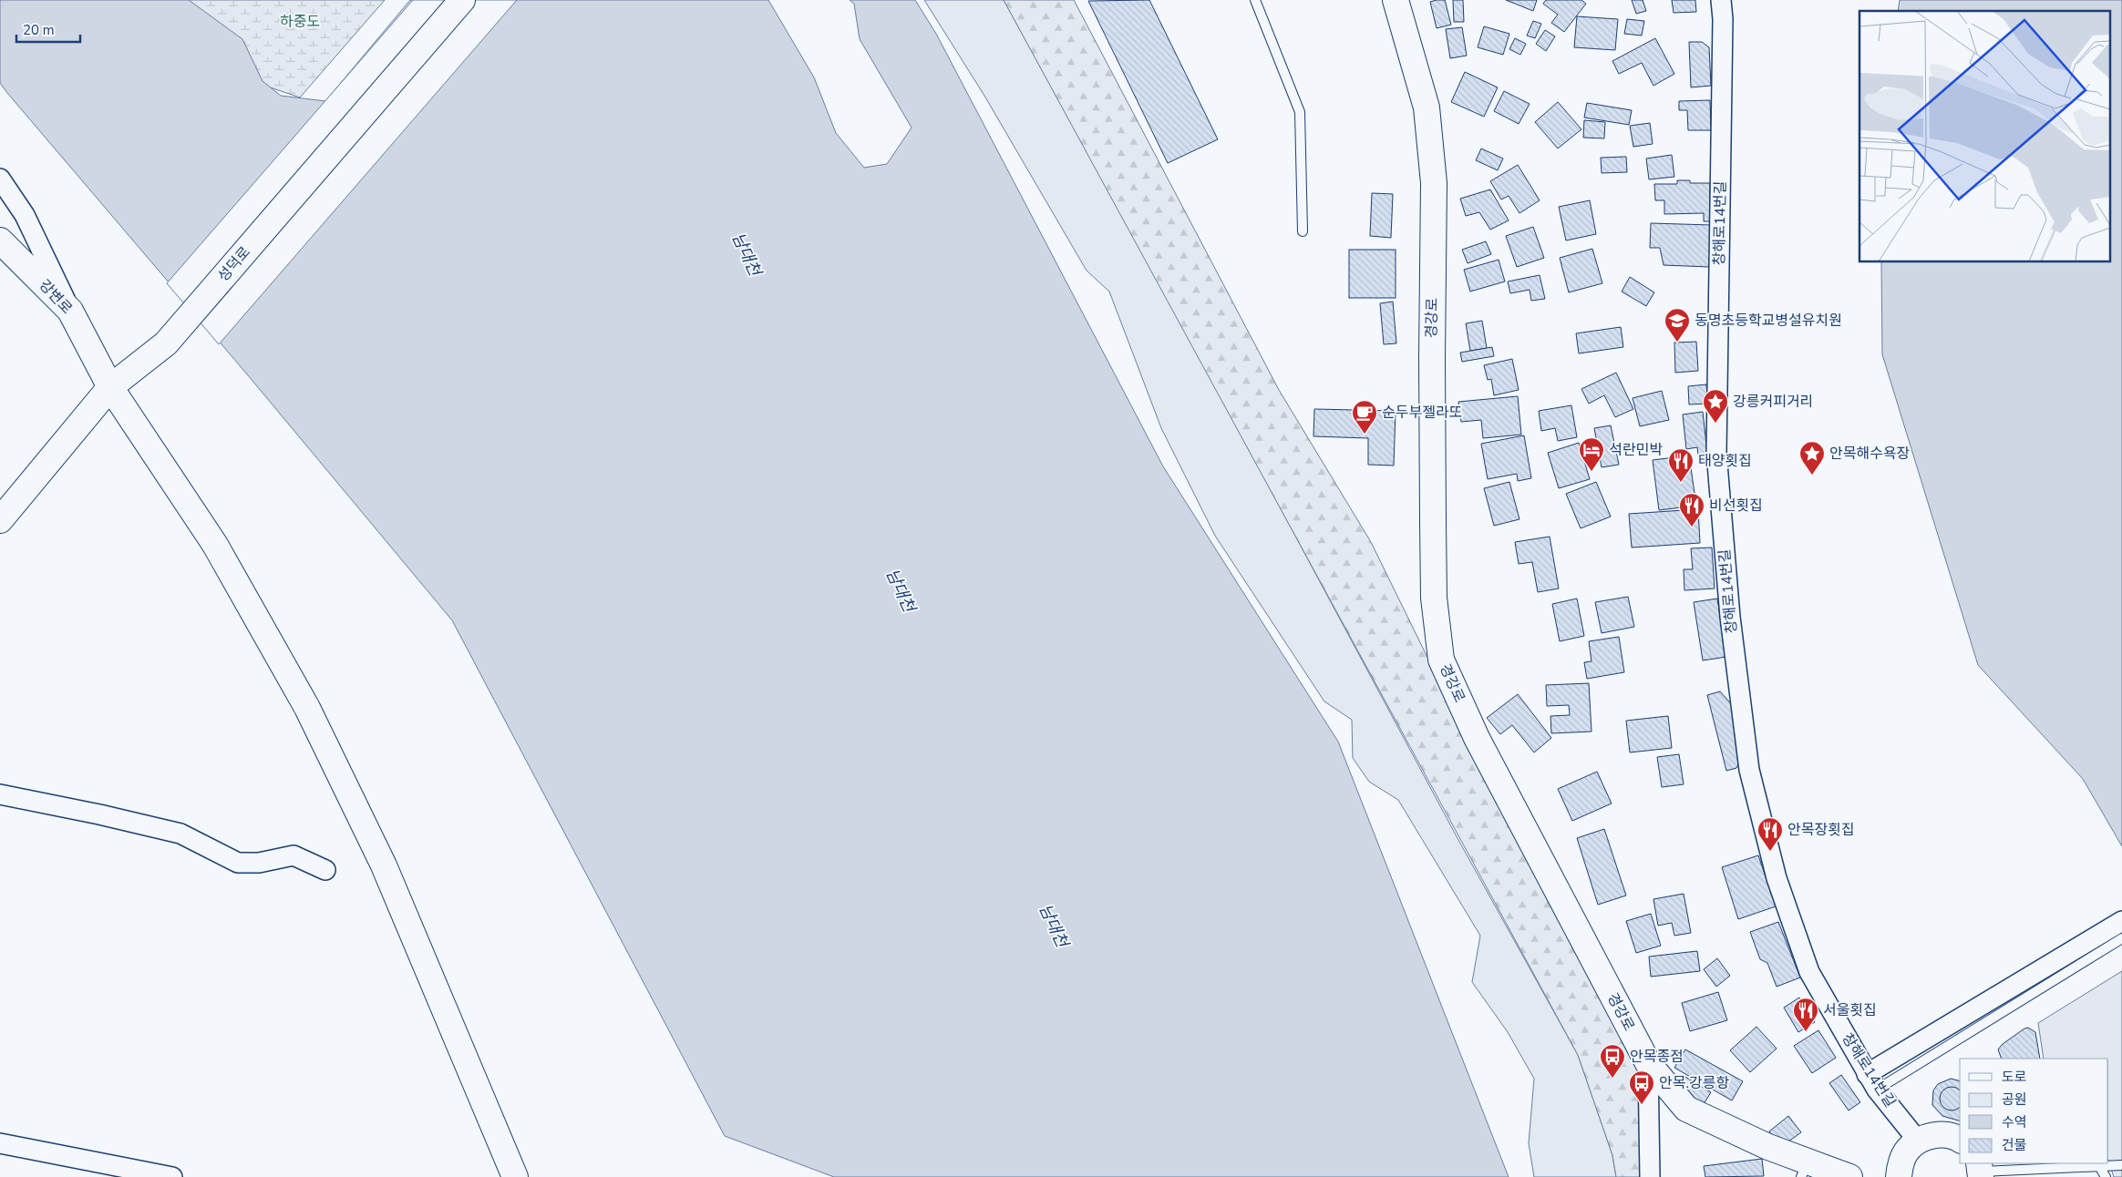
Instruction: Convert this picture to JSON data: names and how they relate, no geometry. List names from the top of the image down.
{
  "streets": {
    "street": [
      "창해로14번길",
      "성덕로",
      "강변로",
      "경강로"
    ]
  },
  "crossings": [
    ["성덕로", "강변로"]
  ],
  "water": ["남대천"],
  "parks": ["하중도"],
  "places": {
    "school or university": ["동명초등학교병설유치원"],
    "place": ["강릉커피거리", "안목해수욕장"],
    "cafe": ["순두부젤라또"],
    "hotel": ["석란민박"],
    "restaurant": [
      "태양횟집",
      "비선횟집",
      "안목장횟집",
      "서울횟집"
    ],
    "bus stop": ["안목종점", "안목.강릉항"]
  },
  "legend": [
    "도로",
    "공원",
    "수역",
    "건물"
  ],
  "scale_bar": "20 m"
}
